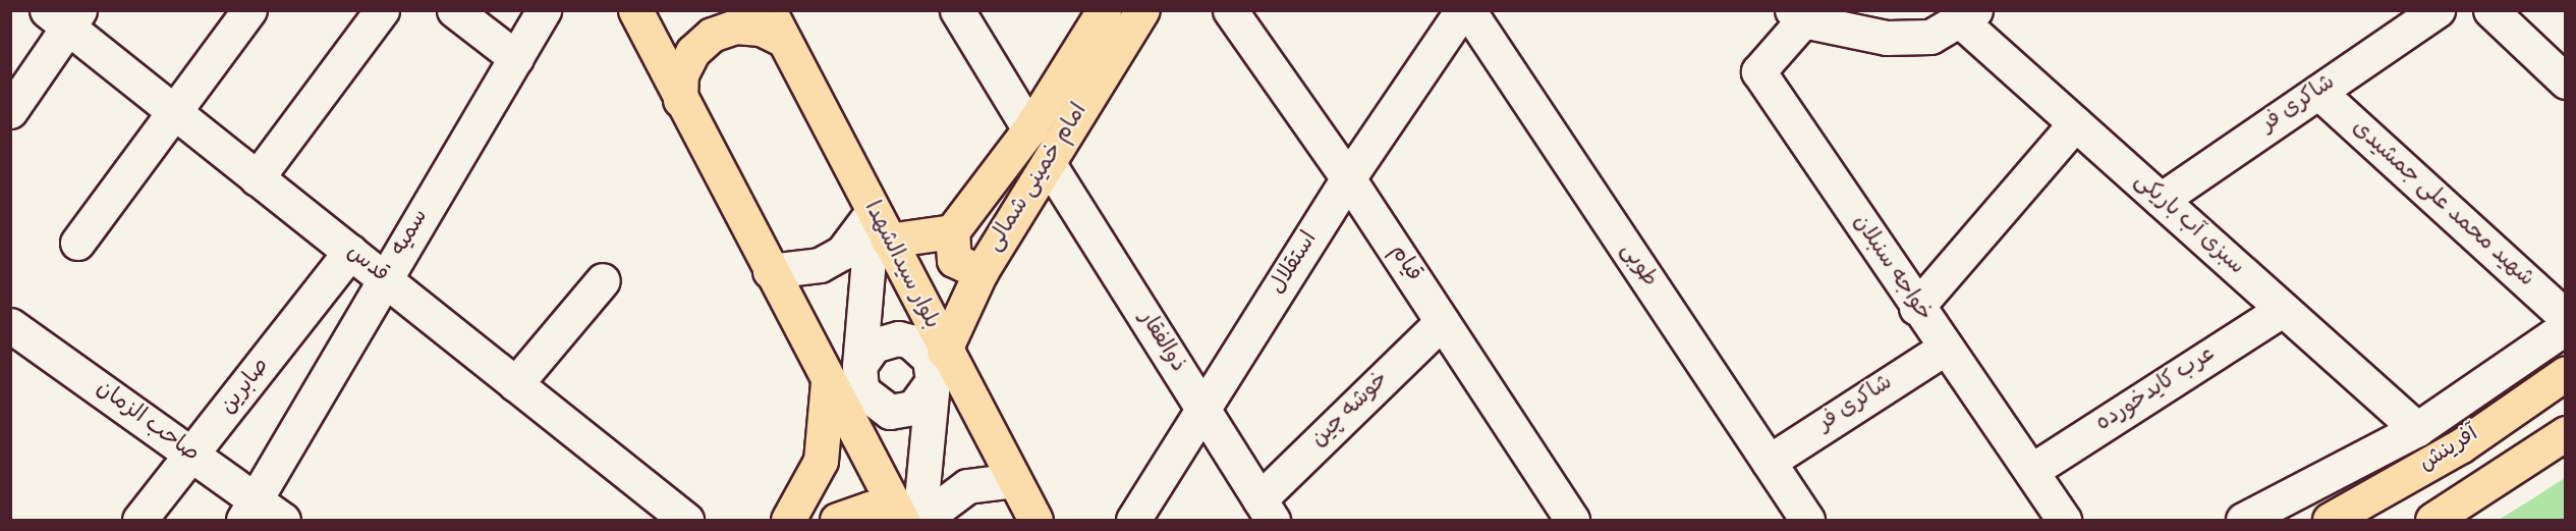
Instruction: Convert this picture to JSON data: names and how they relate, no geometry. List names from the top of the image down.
{
  "streets": {
    "main road": ["امام خمینی شمالی", "بلوار سیدالشهدا", "آفرینش"],
    "street": [
      "شاکری فر",
      "شهید محمد علی جمشیدی",
      "سبزی آب باریکی",
      "سمیه",
      "استقلال",
      "قیام",
      "قدس",
      "طوبی",
      "خواجه سنبلان",
      "ذوالفقار",
      "صابرین",
      "عرب کایدخورده",
      "خوشه چین",
      "صاحب الزمان"
    ]
  },
  "crossings": [
    ["شاکری فر", "شهید محمد علی جمشیدی"],
    ["شاکری فر", "سبزی آب باریکی"],
    ["شاکری فر", "طوبی"],
    ["شاکری فر", "خواجه سنبلان"],
    ["امام خمینی شمالی", "بلوار سیدالشهدا"],
    ["امام خمینی شمالی", "ذوالفقار"],
    ["سبزی آب باریکی", "عرب کایدخورده"],
    ["سمیه", "قدس"],
    ["سمیه", "صاحب الزمان"],
    ["استقلال", "قیام"],
    ["استقلال", "ذوالفقار"],
    ["قیام", "خوشه چین"],
    ["قدس", "صابرین"],
    ["خواجه سنبلان", "عرب کایدخورده"],
    ["ذوالفقار", "خوشه چین"],
    ["صابرین", "صاحب الزمان"]
  ]
}
